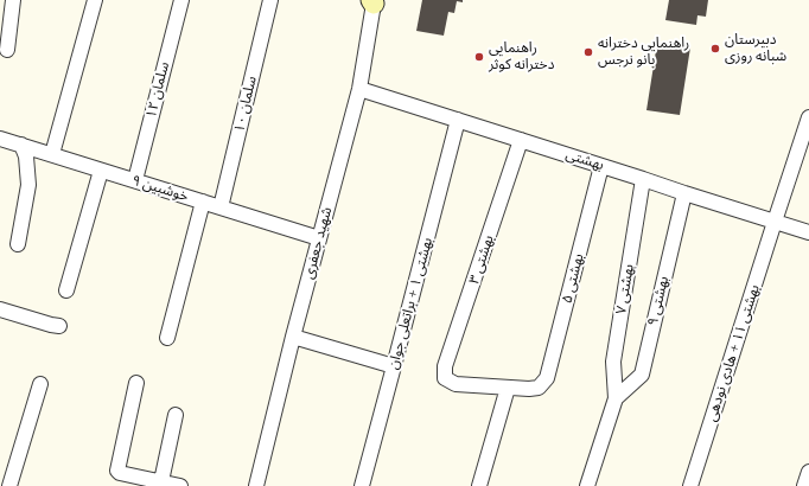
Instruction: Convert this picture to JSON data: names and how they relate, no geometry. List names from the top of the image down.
{
  "streets": {
    "street": [
      "سلمان ۱۲",
      "سلمان ۱۰",
      "بهشتی",
      "خوشبین ۹",
      "شهید جعفری",
      "بهشتی ۳",
      "بهشتی ۵",
      "بهشتی ۷",
      "بهشتی ۹",
      "بهشتی ۱ + براتعلی جوان",
      "بهشتی ۱۱ + هادی نودهی"
    ]
  },
  "crossings": [
    ["سلمان ۱۲", "خوشبین ۹"],
    ["سلمان ۱۰", "خوشبین ۹"],
    ["بهشتی", "شهید جعفری"],
    ["بهشتی", "بهشتی ۳"],
    ["بهشتی", "بهشتی ۵"],
    ["بهشتی", "بهشتی ۷"],
    ["بهشتی", "بهشتی ۹"],
    ["بهشتی", "بهشتی ۱ + براتعلی جوان"],
    ["بهشتی", "بهشتی ۱۱ + هادی نودهی"],
    ["خوشبین ۹", "شهید جعفری"],
    ["بهشتی ۳", "بهشتی ۵"],
    ["بهشتی ۷", "بهشتی ۹"]
  ],
  "places": ["دبیرستان شبانه روزی", "راهنمایی دخترانه بانو نرجس", "راهنمایی دخترانه کوثر"]
}
